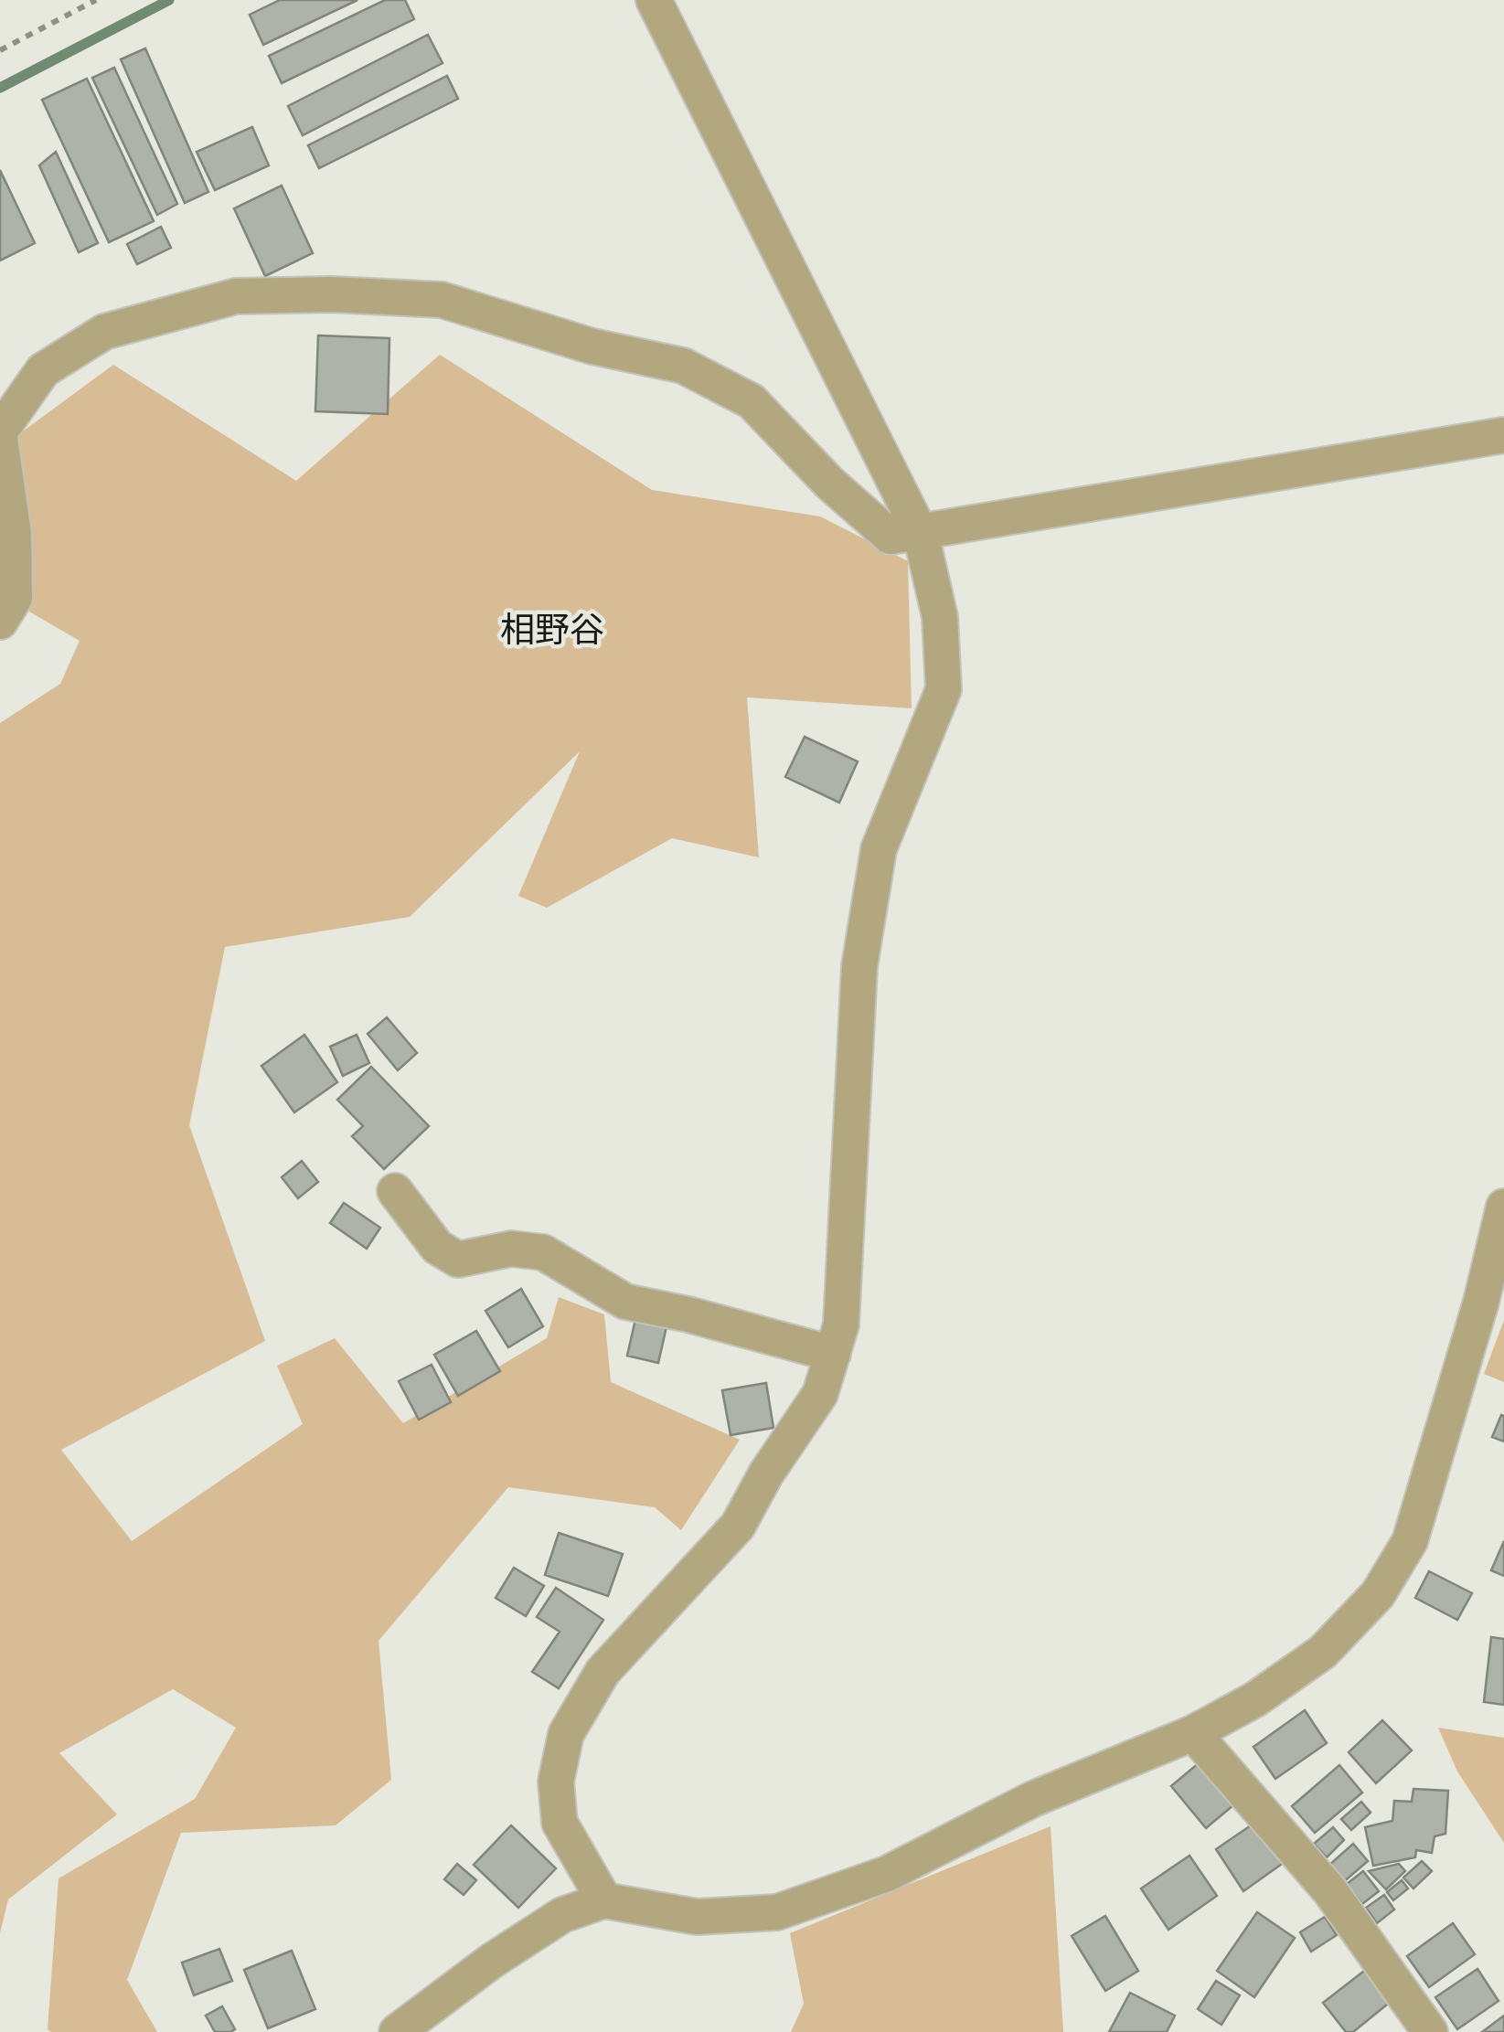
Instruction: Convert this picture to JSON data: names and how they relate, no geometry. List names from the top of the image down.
{
  "districts": ["相野谷"]
}
